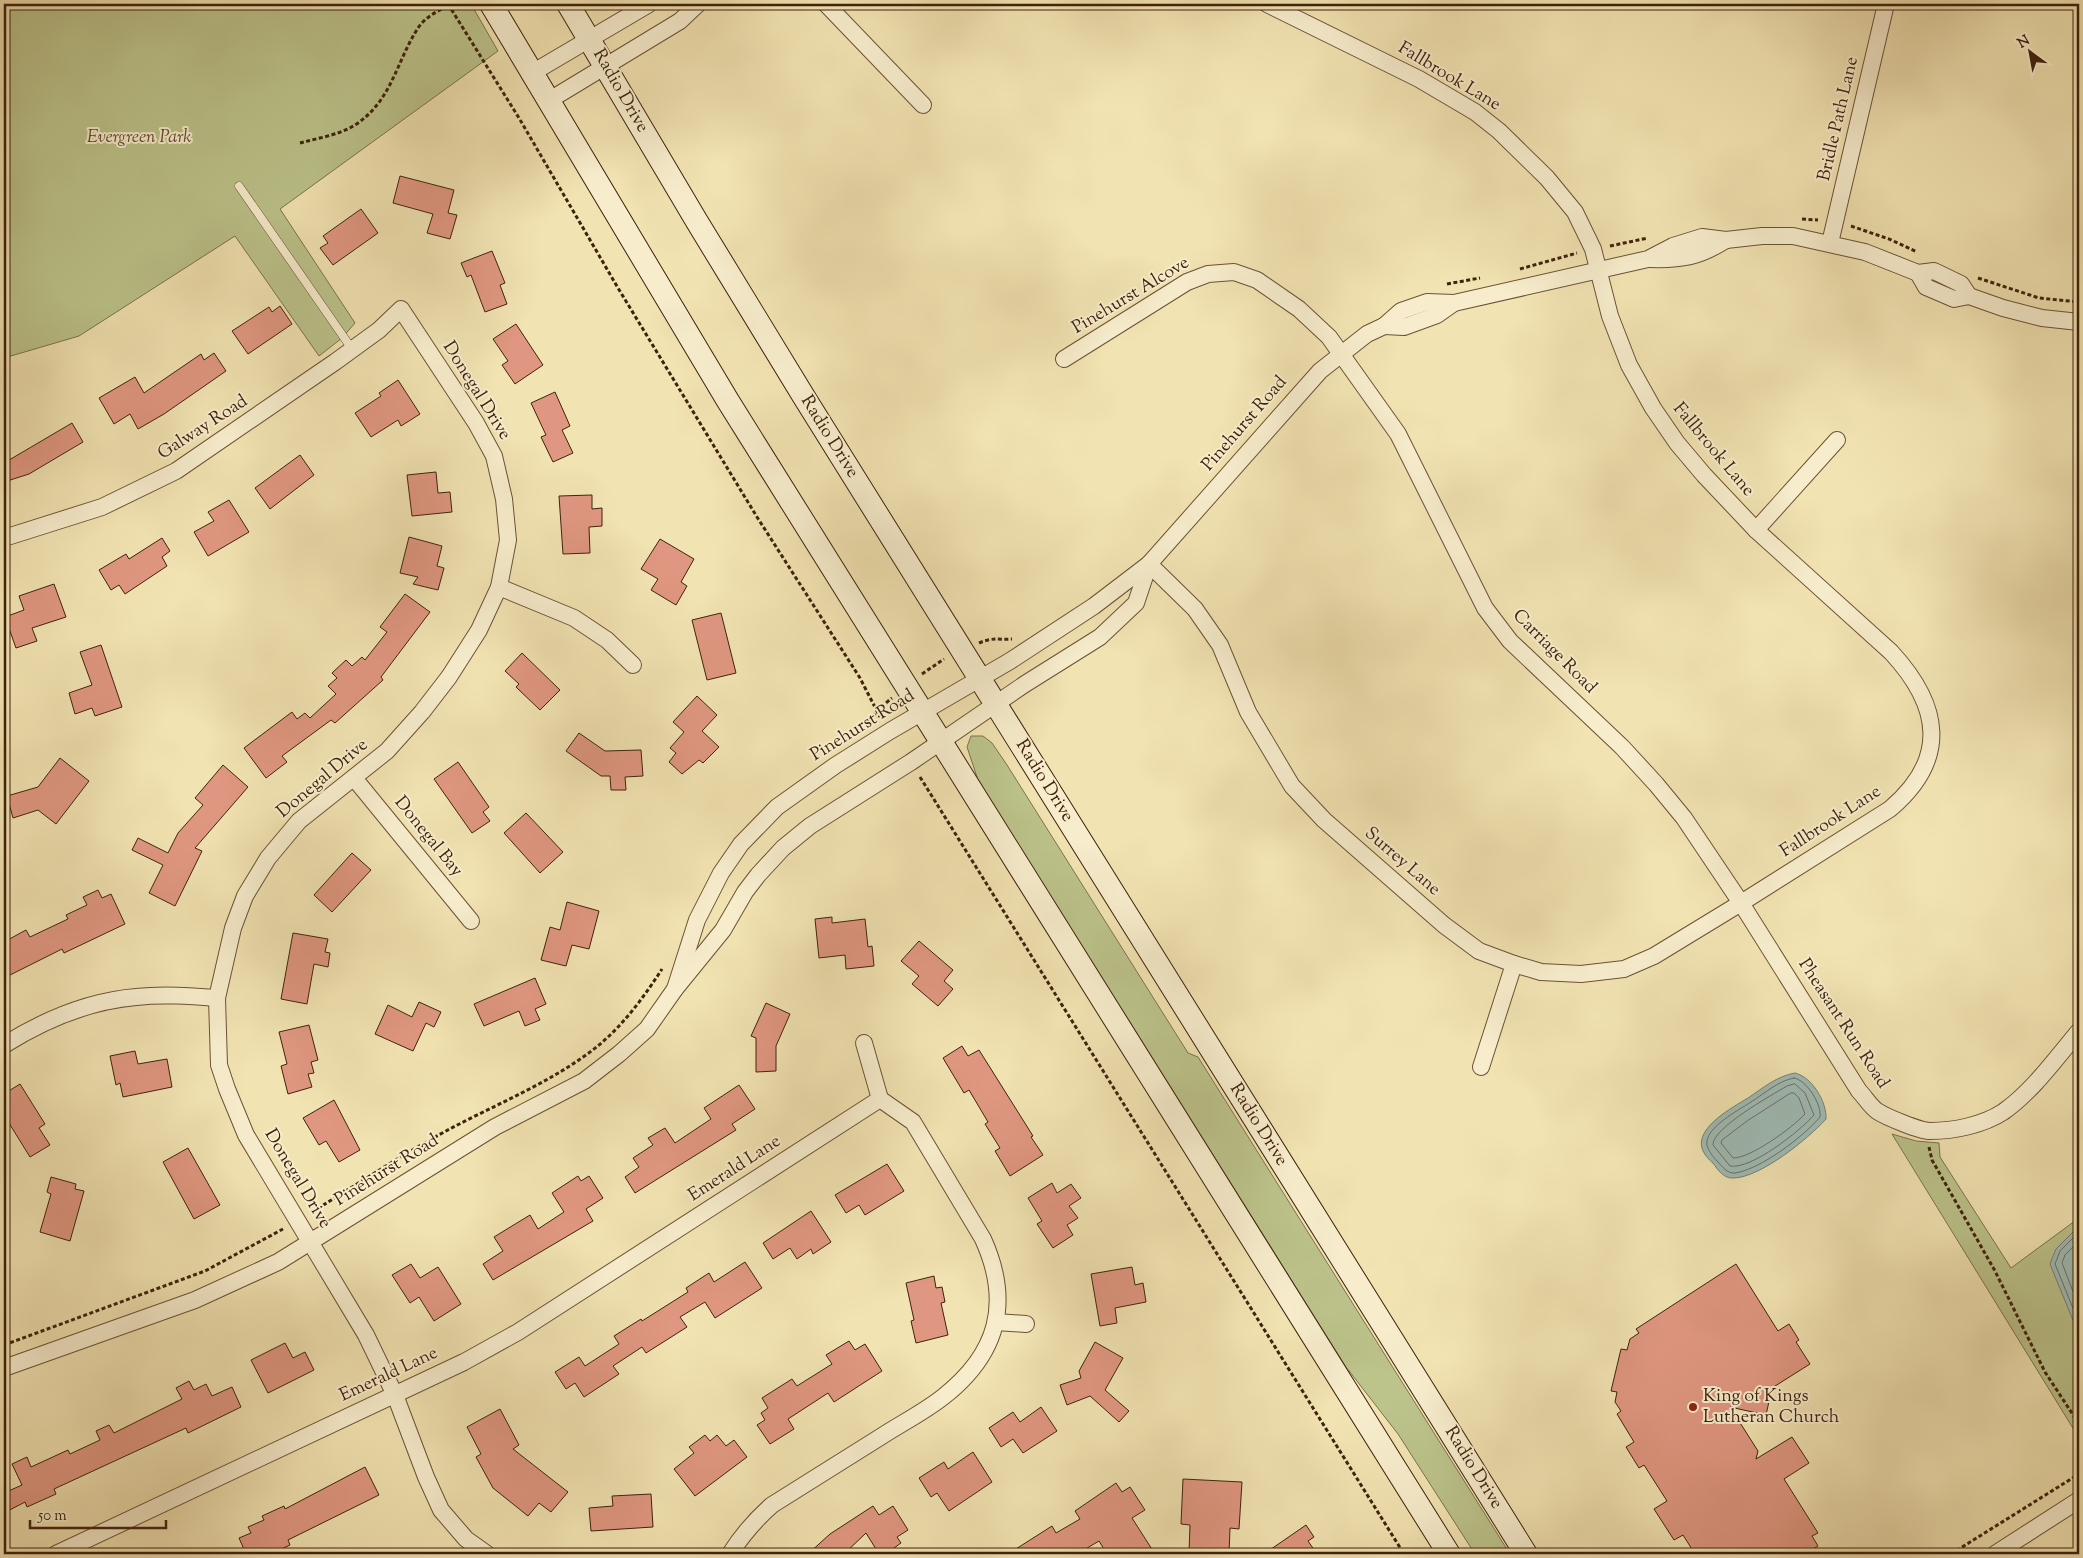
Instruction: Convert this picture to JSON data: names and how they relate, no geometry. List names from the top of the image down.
{
  "streets": {
    "main road": ["Radio Drive"],
    "street": [
      "Fallbrook Lane",
      "Bridle Path Lane",
      "Pinehurst Alcove",
      "Donegal Drive",
      "Pinehurst Road",
      "Galway Road",
      "Carriage Road",
      "Donegal Bay",
      "Surrey Lane",
      "Pheasant Run Road",
      "Emerald Lane"
    ]
  },
  "crossings": [
    ["Fallbrook Lane", "Pinehurst Road"],
    ["Fallbrook Lane", "Carriage Road"],
    ["Fallbrook Lane", "Surrey Lane"],
    ["Fallbrook Lane", "Pheasant Run Road"],
    ["Radio Drive", "Pinehurst Road"],
    ["Bridle Path Lane", "Pinehurst Road"],
    ["Pinehurst Alcove", "Pinehurst Road"],
    ["Pinehurst Alcove", "Carriage Road"],
    ["Donegal Drive", "Pinehurst Road"],
    ["Donegal Drive", "Galway Road"],
    ["Donegal Drive", "Donegal Bay"],
    ["Donegal Drive", "Emerald Lane"],
    ["Pinehurst Road", "Carriage Road"],
    ["Pinehurst Road", "Surrey Lane"],
    ["Carriage Road", "Surrey Lane"],
    ["Carriage Road", "Pheasant Run Road"],
    ["Surrey Lane", "Pheasant Run Road"]
  ],
  "parks": ["Evergreen Park"],
  "places": ["King of Kings Lutheran Church"],
  "scale_bar": "50 m",
  "north": "top left"
}
